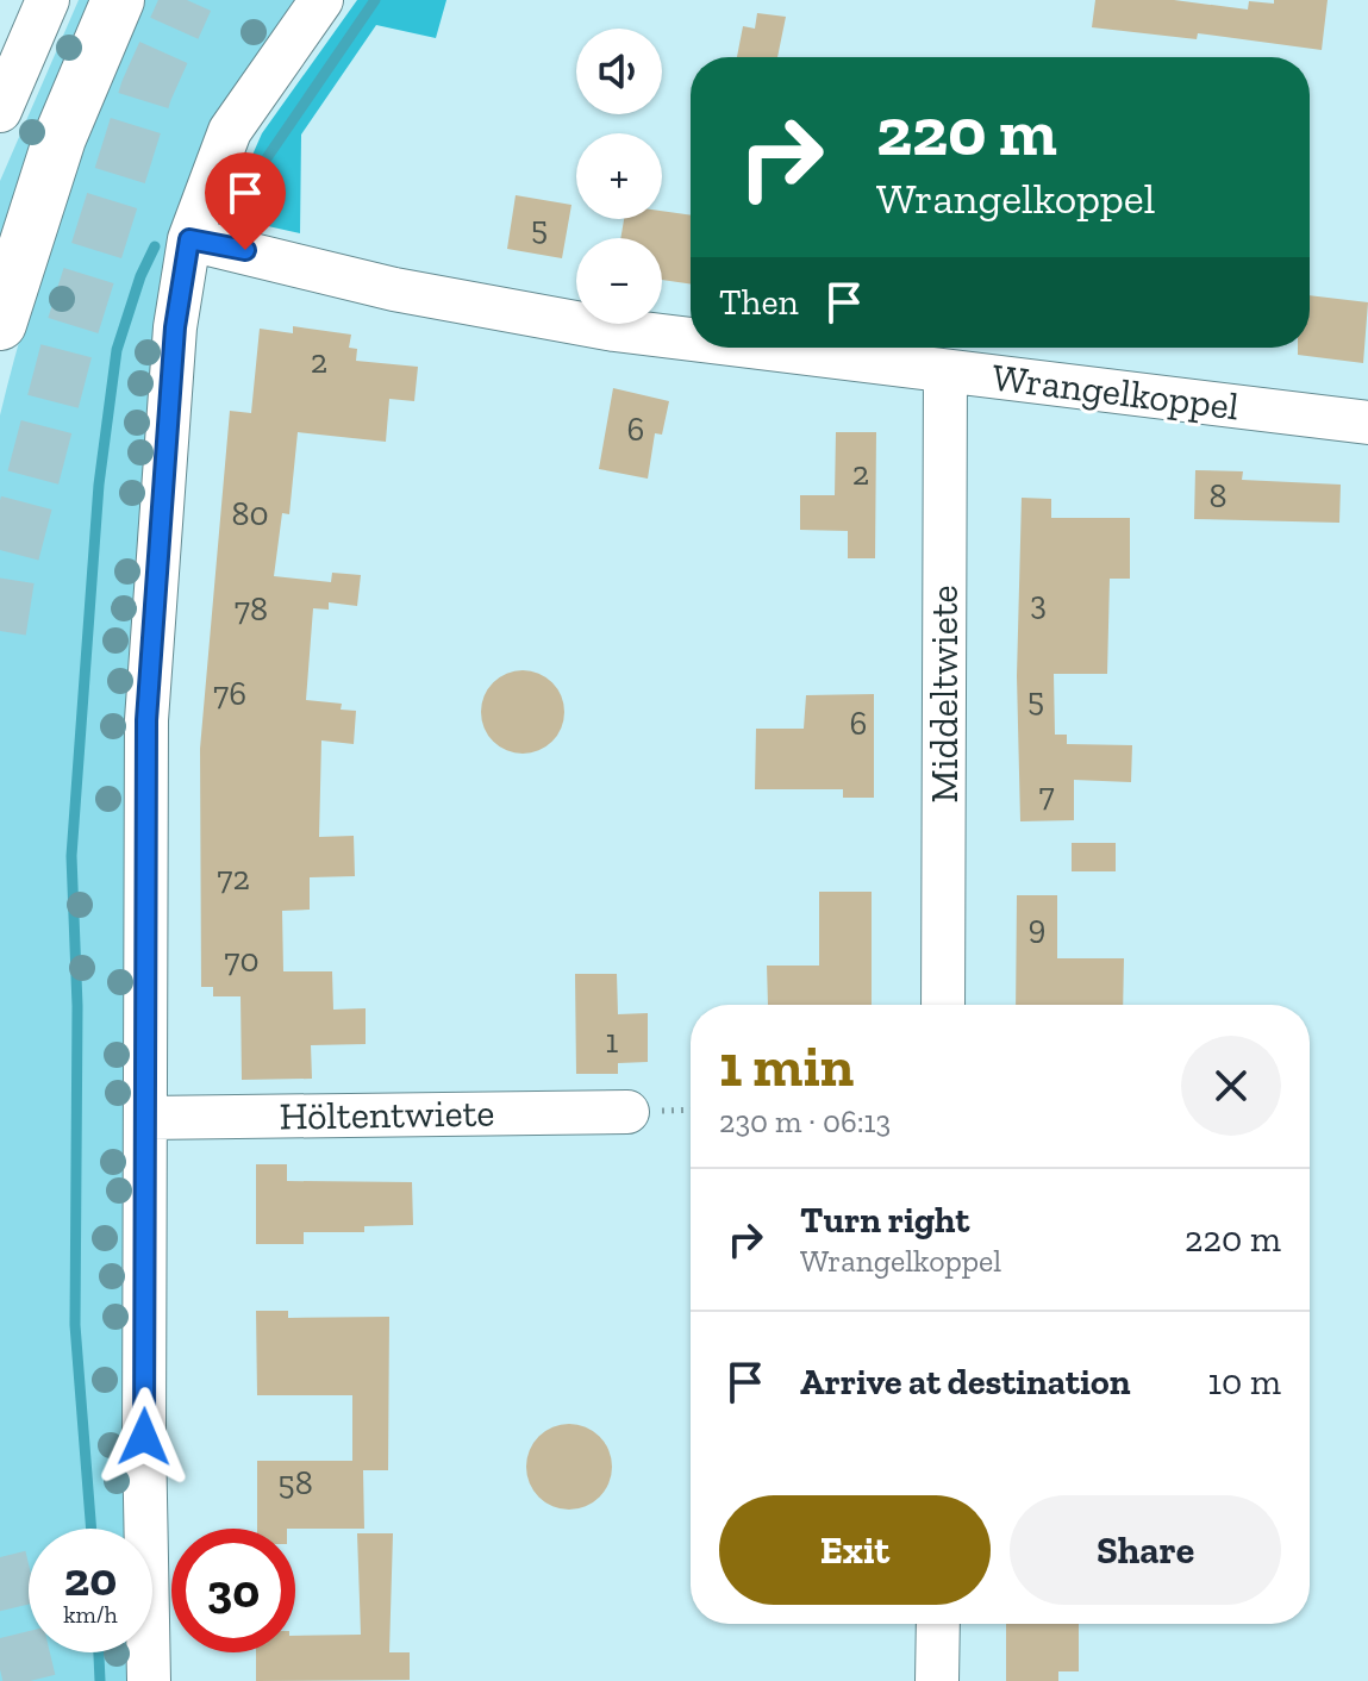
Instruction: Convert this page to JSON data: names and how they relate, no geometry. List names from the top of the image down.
{
  "streets": {
    "street": ["Wrangelkoppel", "Middeltwiete", "Höltentwiete"]
  },
  "crossings": [
    ["Wrangelkoppel", "Middeltwiete"]
  ],
  "house_numbers": [
    "5",
    "2",
    "6",
    "2",
    "8",
    "80",
    "3",
    "78",
    "76",
    "5",
    "6",
    "7",
    "72",
    "9",
    "70",
    "1",
    "58"
  ],
  "page": {
    "map_buttons": ["+", "−"],
    "turn": ["220 m", "Wrangelkoppel"],
    "then": "Then",
    "heading": ["1 min", "230 m · 06:13"],
    "list": [
      {
        "name": "Turn right",
        "note": "Wrangelkoppel",
        "value": "220 m"
      },
      {
        "name": "Arrive at destination",
        "value": "10 m"
      }
    ],
    "buttons": ["Exit", "Share"],
    "speed": "20 km/h",
    "limit": "30"
  }
}
